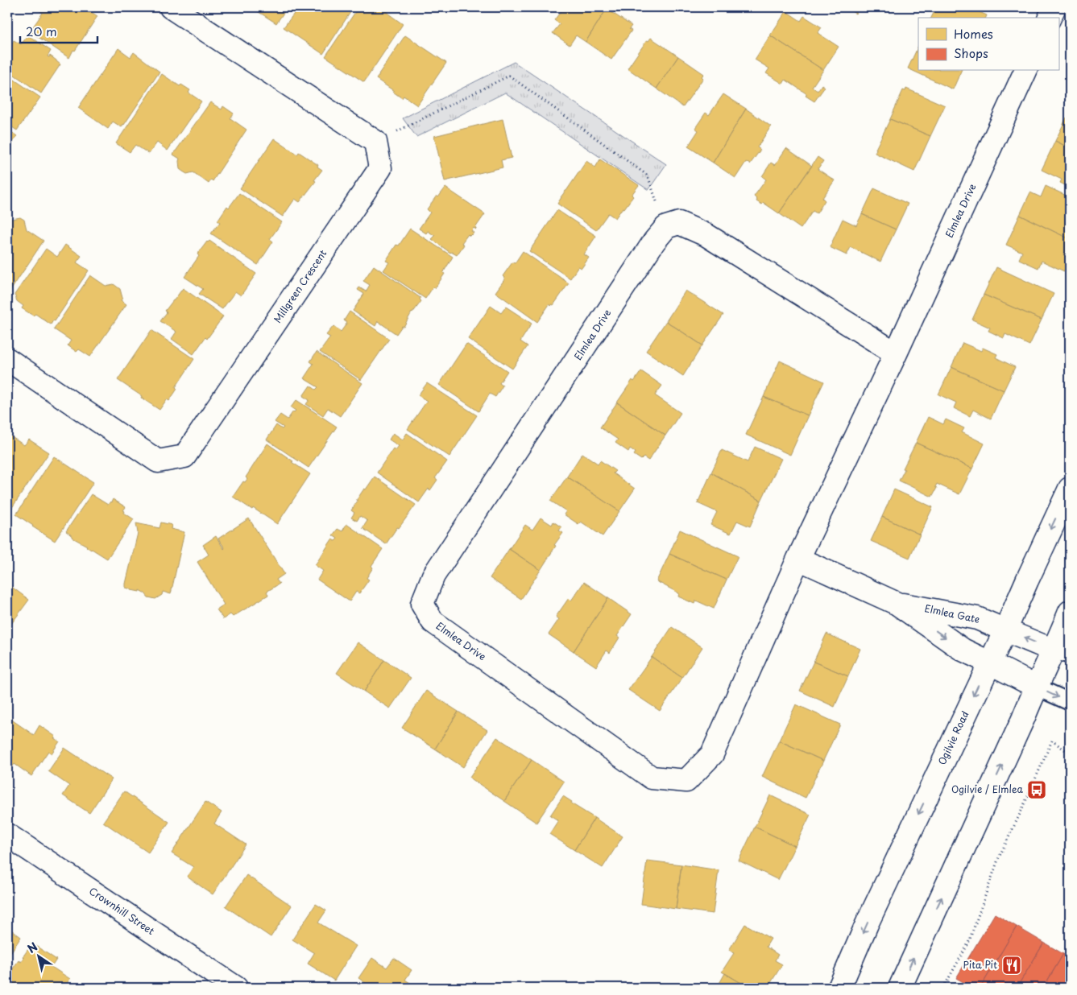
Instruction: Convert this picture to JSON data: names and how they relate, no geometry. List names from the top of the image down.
{
  "streets": {
    "street": [
      "Elmlea Drive",
      "Millgreen Crescent",
      "Elmlea Gate",
      "Ogilvie Road",
      "Crownhill Street"
    ]
  },
  "crossings": [
    ["Elmlea Drive", "Elmlea Gate"],
    ["Elmlea Gate", "Ogilvie Road"]
  ],
  "places": {
    "bus stop": ["Ogilvie / Elmlea"],
    "restaurant": ["Pita Pit"]
  },
  "legend": ["Homes", "Shops"],
  "scale_bar": "20 m",
  "north": "top left"
}
